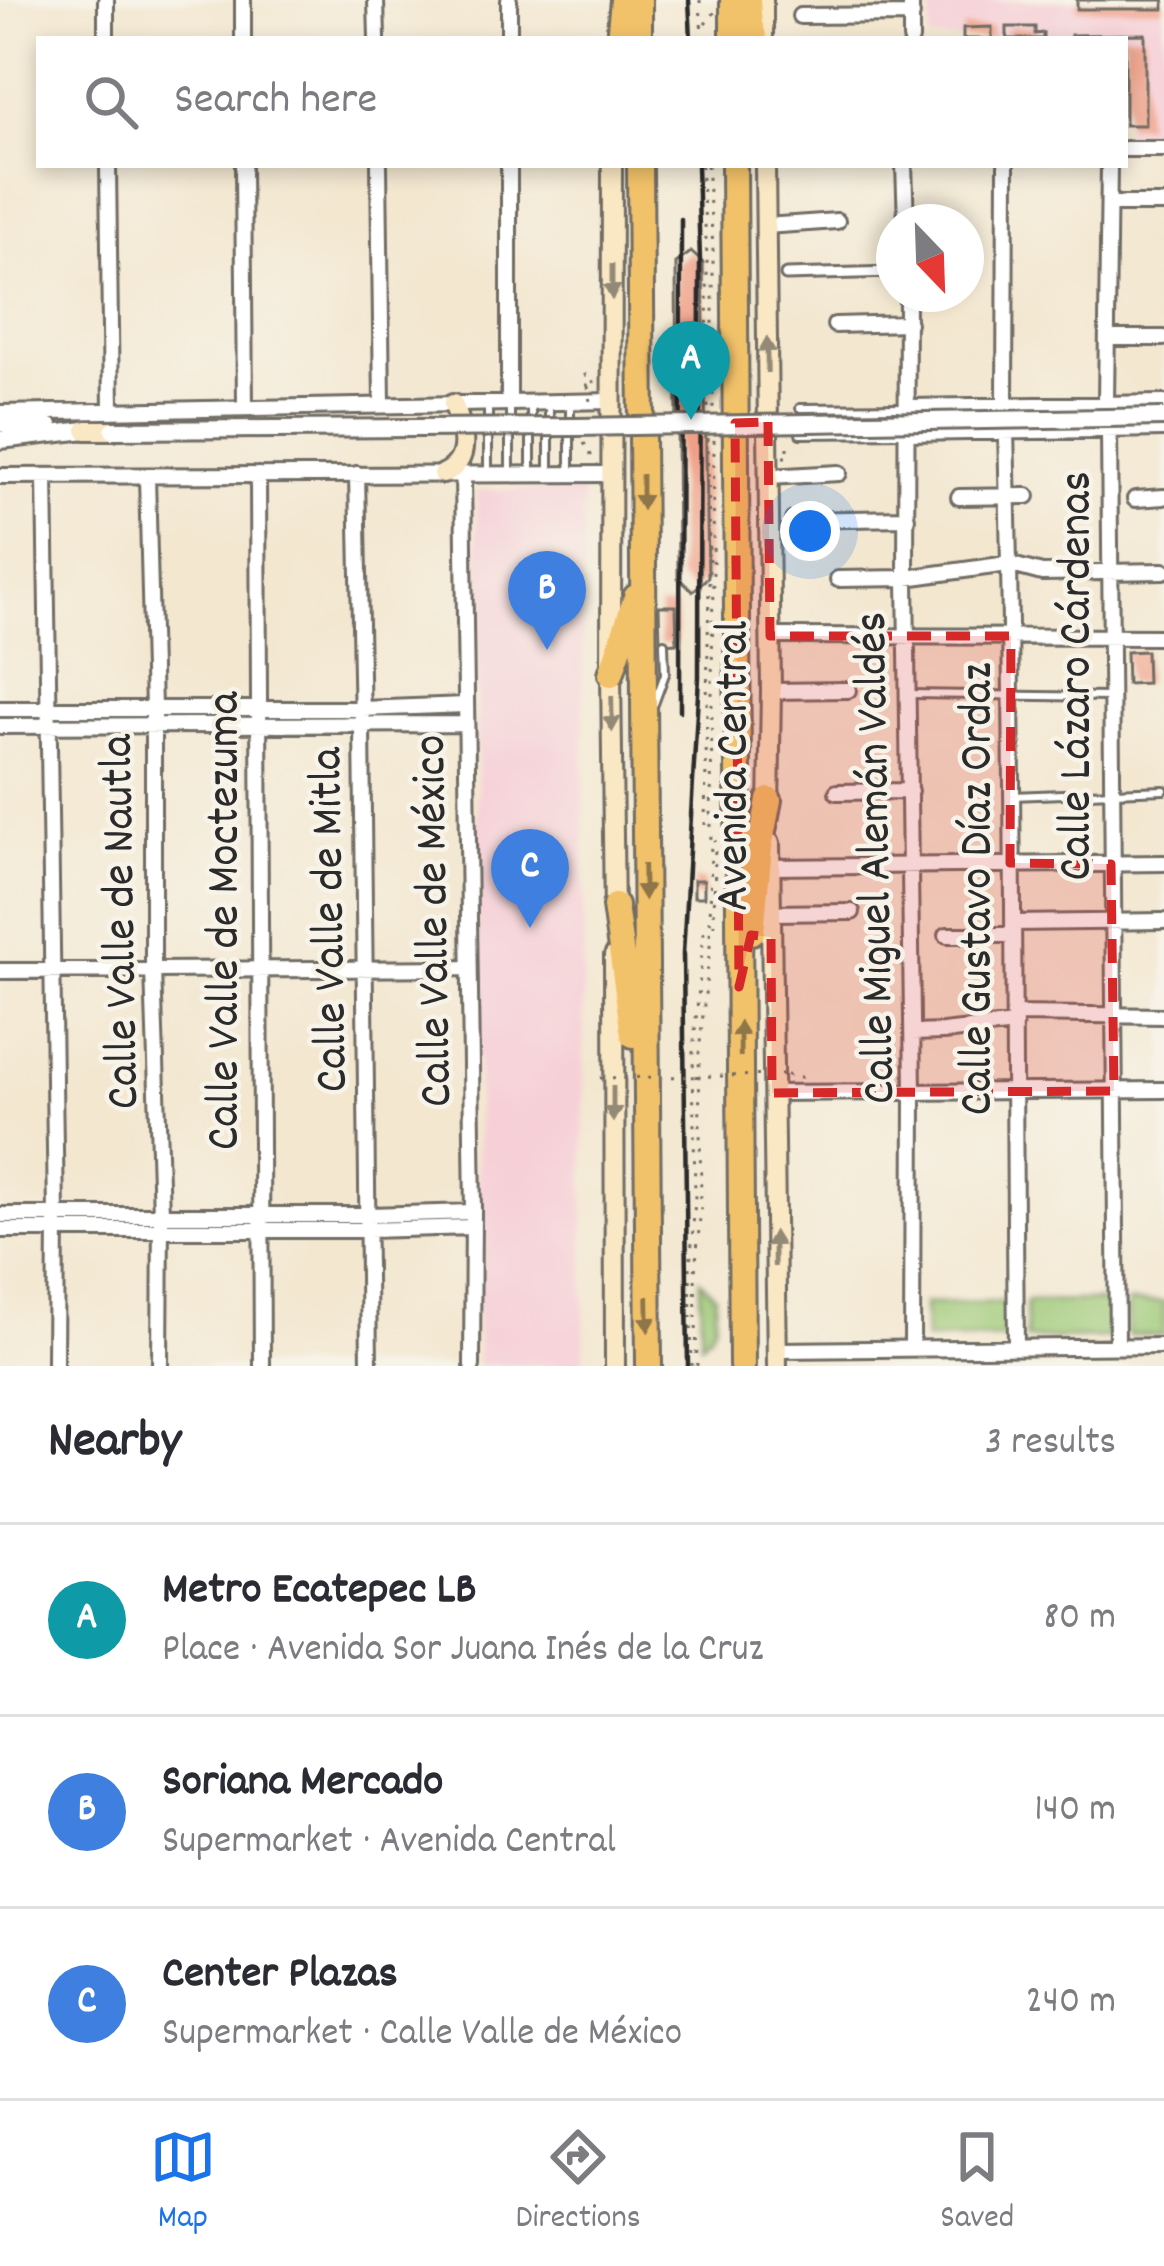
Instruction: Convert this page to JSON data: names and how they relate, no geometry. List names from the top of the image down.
{
  "streets": {
    "highway": ["Avenida Central"],
    "street": [
      "Calle Lázaro Cárdenas",
      "Calle Miguel Alemán Valdés",
      "Calle Gustavo Díaz Ordaz",
      "Calle Valle de Mitla",
      "Calle Valle de Moctezuma",
      "Calle Valle de México",
      "Calle Valle de Nautla"
    ]
  },
  "crossings": [
    ["Calle Lázaro Cárdenas", "Calle Gustavo Díaz Ordaz"]
  ],
  "north": "bottom right",
  "page": {
    "search": "Search here",
    "pins": ["A", "B", "C"],
    "heading": ["Nearby", "3 results"],
    "list": [
      {
        "mark": "A",
        "name": "Metro Ecatepec LB",
        "note": "Place · Avenida Sor Juana Inés de la Cruz",
        "value": "80 m"
      },
      {
        "mark": "B",
        "name": "Soriana Mercado",
        "note": "Supermarket · Avenida Central",
        "value": "140 m"
      },
      {
        "mark": "C",
        "name": "Center Plazas",
        "note": "Supermarket · Calle Valle de México",
        "value": "240 m"
      }
    ],
    "nav": ["Map", "Directions", "Saved"]
  }
}
